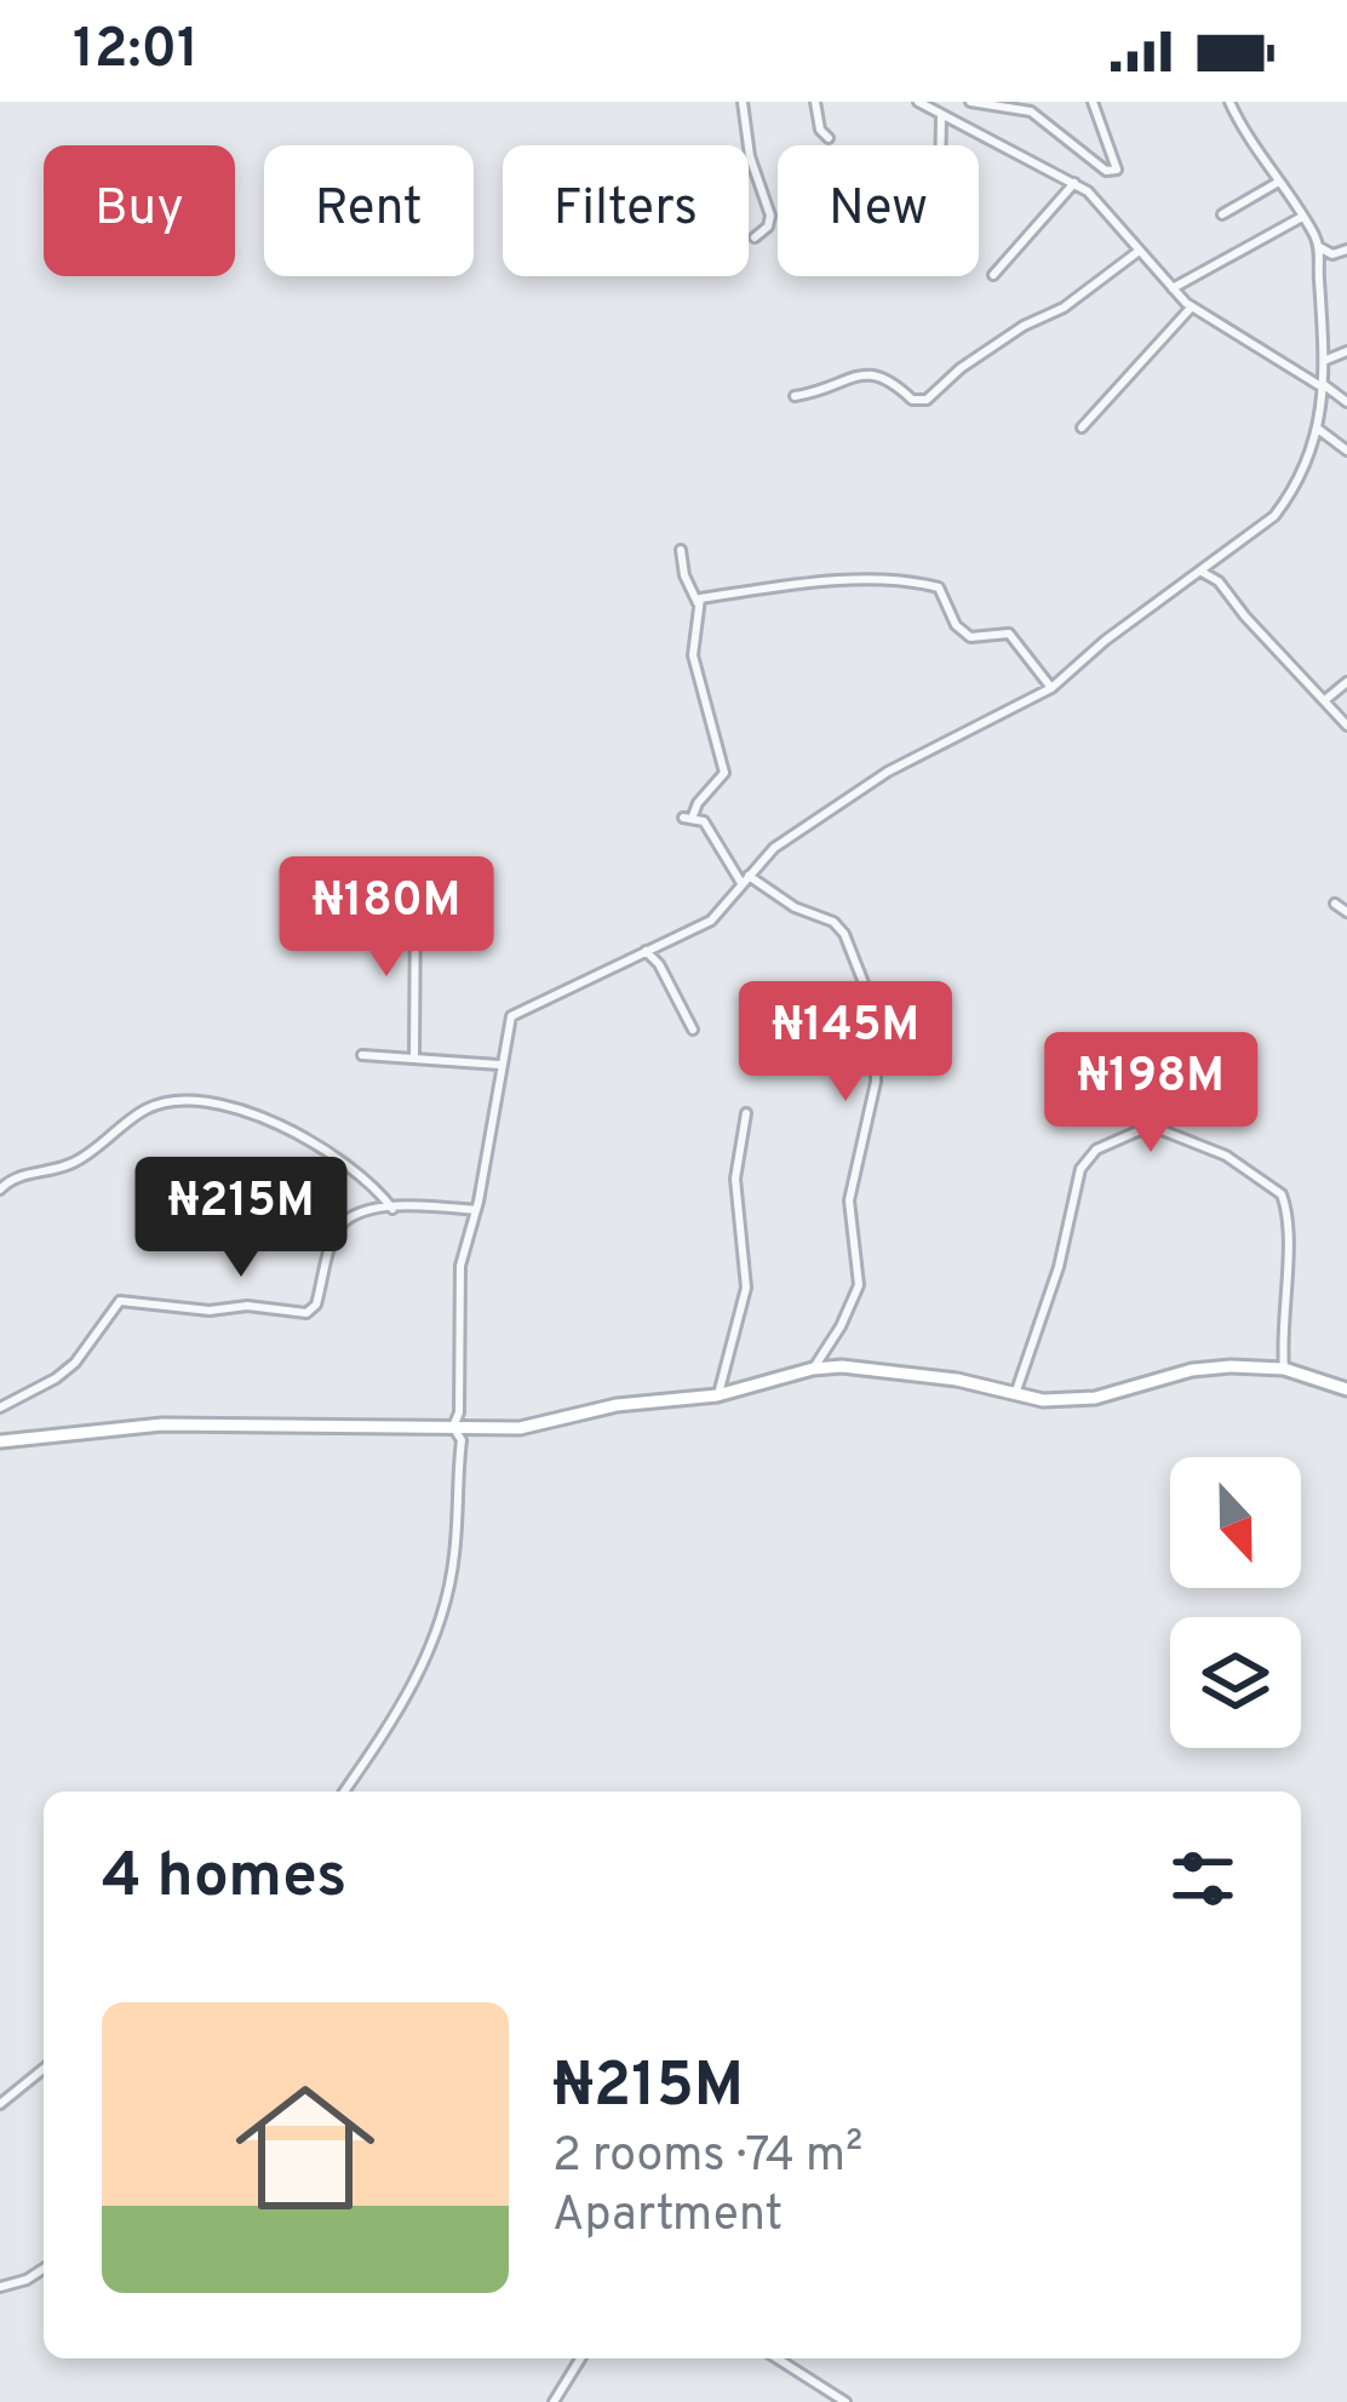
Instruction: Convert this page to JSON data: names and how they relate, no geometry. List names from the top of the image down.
{
  "north": "bottom",
  "page": {
    "status": "12:01",
    "chip": [
      "Buy",
      "Rent",
      "Filters",
      "New"
    ],
    "price": [
      "₦180M",
      "₦145M",
      "₦198M",
      "₦215M"
    ],
    "heading": "4 homes",
    "list": [
      {
        "name": "₦215M",
        "note": "2 rooms · 74 m² · Apartment"
      }
    ]
  }
}
